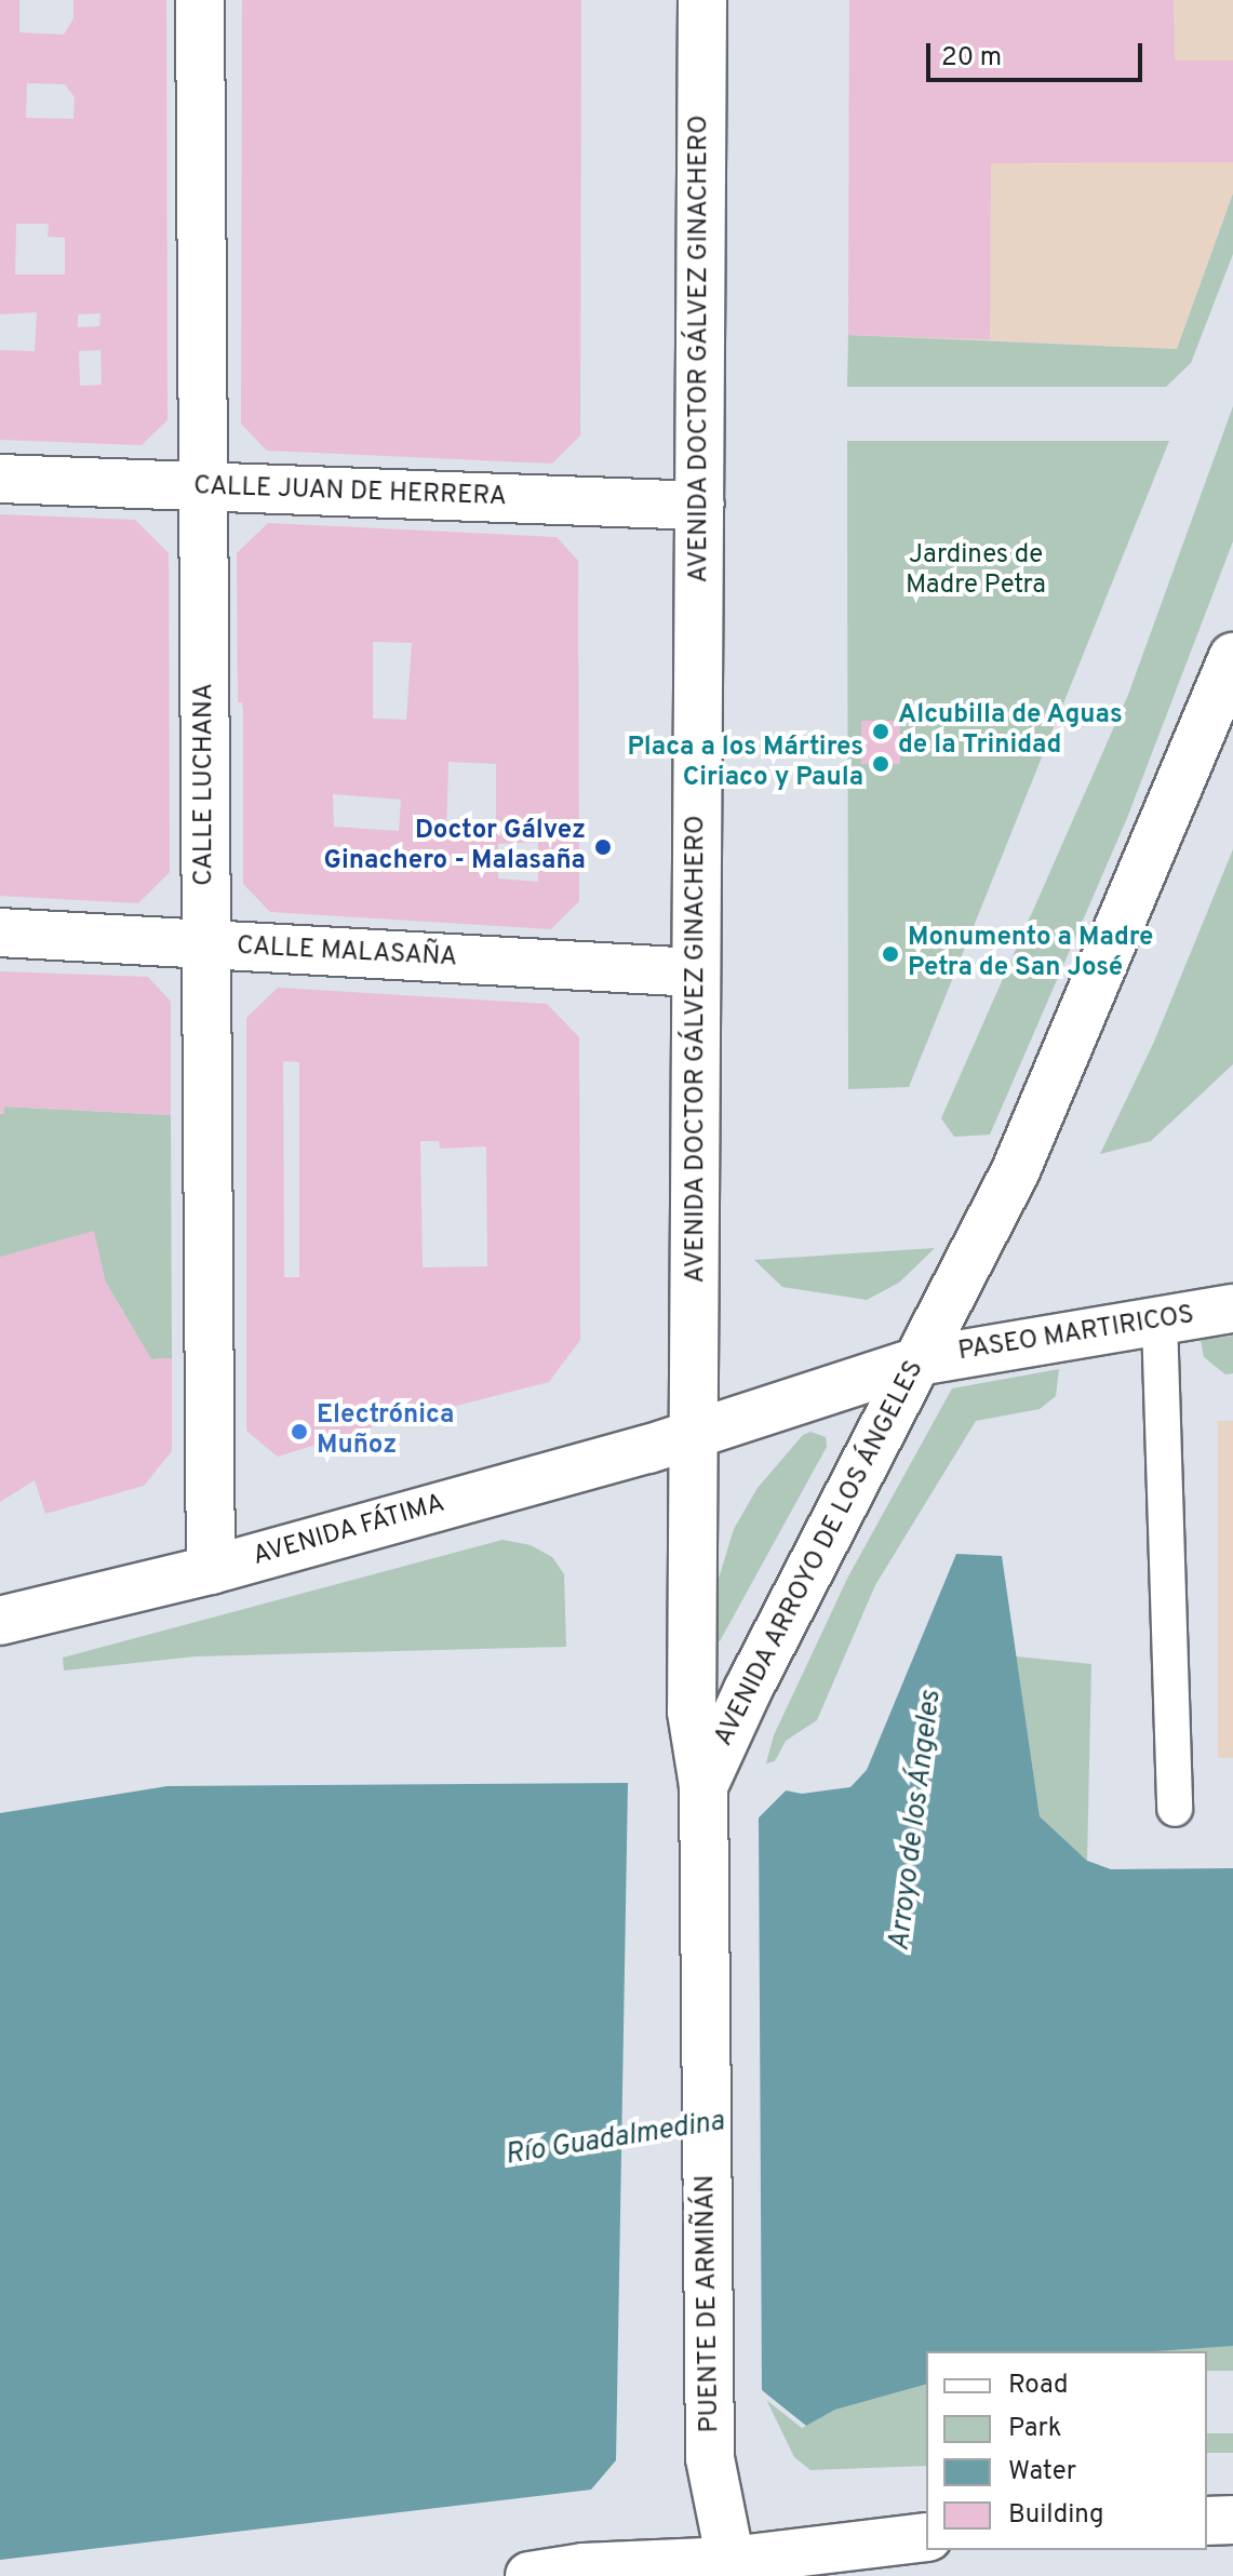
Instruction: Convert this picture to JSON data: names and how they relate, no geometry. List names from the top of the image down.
{
  "streets": {
    "street": [
      "AVENIDA DOCTOR GÁLVEZ GINACHERO",
      "CALLE JUAN DE HERRERA",
      "CALLE LUCHANA",
      "CALLE MALASAÑA",
      "PASEO MARTIRICOS",
      "AVENIDA FÁTIMA",
      "AVENIDA ARROYO DE LOS ÁNGELES",
      "PUENTE DE ARMIÑÁN"
    ]
  },
  "crossings": [
    ["AVENIDA DOCTOR GÁLVEZ GINACHERO", "CALLE JUAN DE HERRERA"],
    ["AVENIDA DOCTOR GÁLVEZ GINACHERO", "CALLE MALASAÑA"],
    ["AVENIDA DOCTOR GÁLVEZ GINACHERO", "PASEO MARTIRICOS"],
    ["AVENIDA DOCTOR GÁLVEZ GINACHERO", "AVENIDA FÁTIMA"],
    ["AVENIDA DOCTOR GÁLVEZ GINACHERO", "AVENIDA ARROYO DE LOS ÁNGELES"],
    ["AVENIDA DOCTOR GÁLVEZ GINACHERO", "PUENTE DE ARMIÑÁN"],
    ["CALLE JUAN DE HERRERA", "CALLE LUCHANA"],
    ["CALLE LUCHANA", "CALLE MALASAÑA"],
    ["CALLE LUCHANA", "AVENIDA FÁTIMA"],
    ["PASEO MARTIRICOS", "AVENIDA FÁTIMA"],
    ["PASEO MARTIRICOS", "AVENIDA ARROYO DE LOS ÁNGELES"],
    ["AVENIDA ARROYO DE LOS ÁNGELES", "PUENTE DE ARMIÑÁN"]
  ],
  "water": ["Arroyo de los Ángeles", "Río Guadalmedina"],
  "parks": ["Jardines de Madre Petra"],
  "places": [
    "Alcubilla de Aguas de la Trinidad",
    "Placa a los Mártires Ciriaco y Paula",
    "Doctor Gálvez Ginachero - Malasaña",
    "Monumento a Madre Petra de San José",
    "Electrónica Muñoz"
  ],
  "legend": [
    "Road",
    "Park",
    "Water",
    "Building"
  ],
  "scale_bar": "20 m"
}
